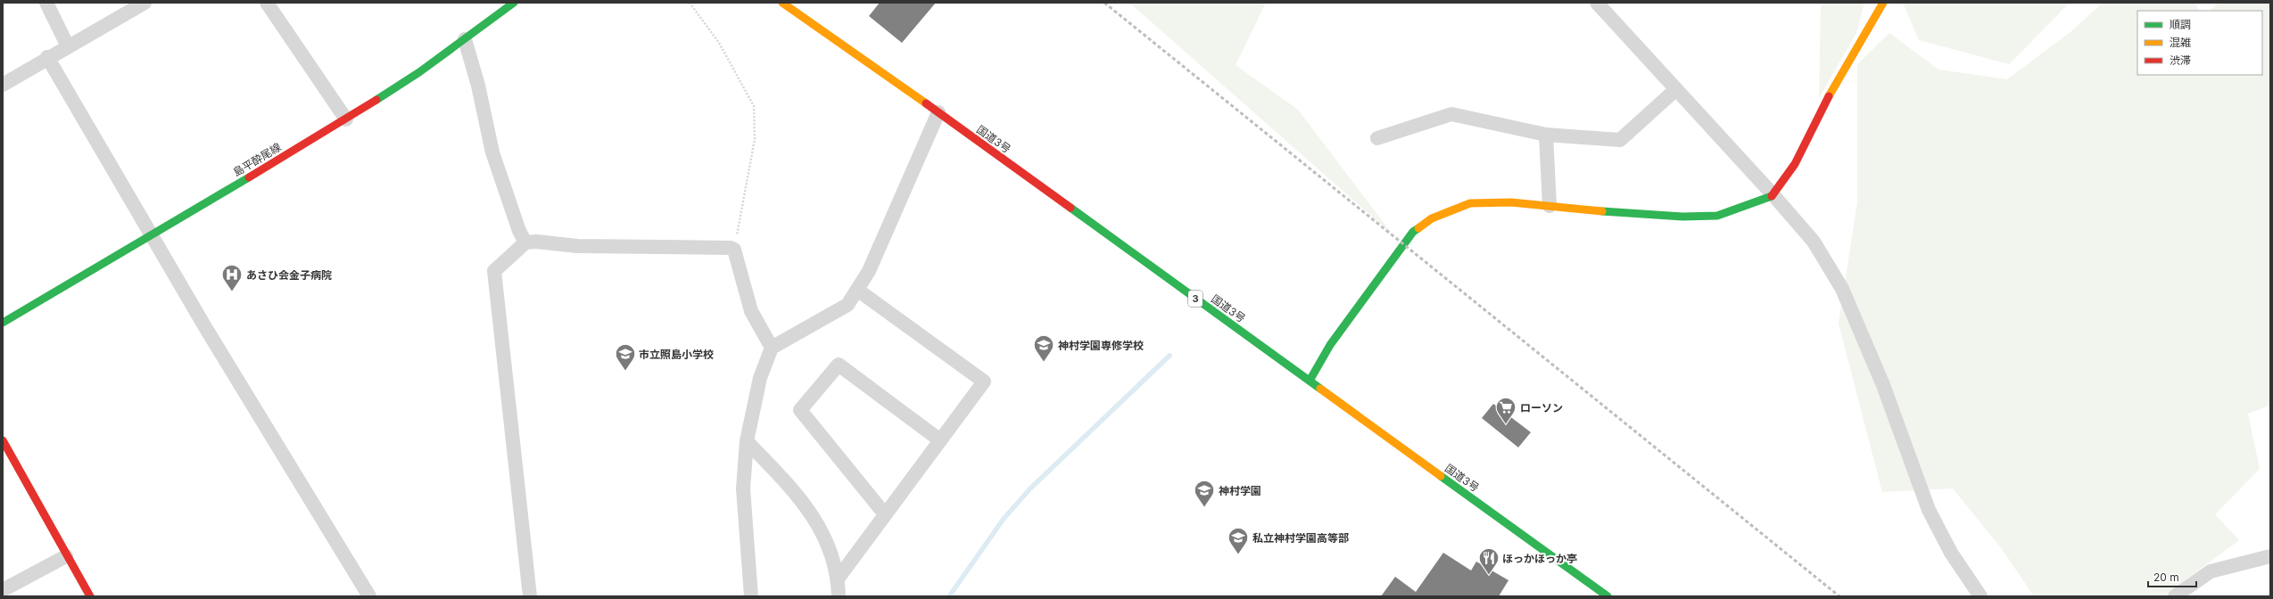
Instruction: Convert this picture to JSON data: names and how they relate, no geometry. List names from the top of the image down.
{
  "streets": {
    "main road": ["国道3号", "島平酔尾線", "3"]
  },
  "places": {
    "hospital": ["あさひ会金子病院"],
    "school or university": [
      "神村学園専修学校",
      "市立照島小学校",
      "神村学園",
      "私立神村学園高等部"
    ],
    "supermarket": ["ローソン"],
    "restaurant": ["ほっかほっか亭"]
  },
  "legend": ["順調", "混雑", "渋滞"],
  "scale_bar": "20 m"
}
